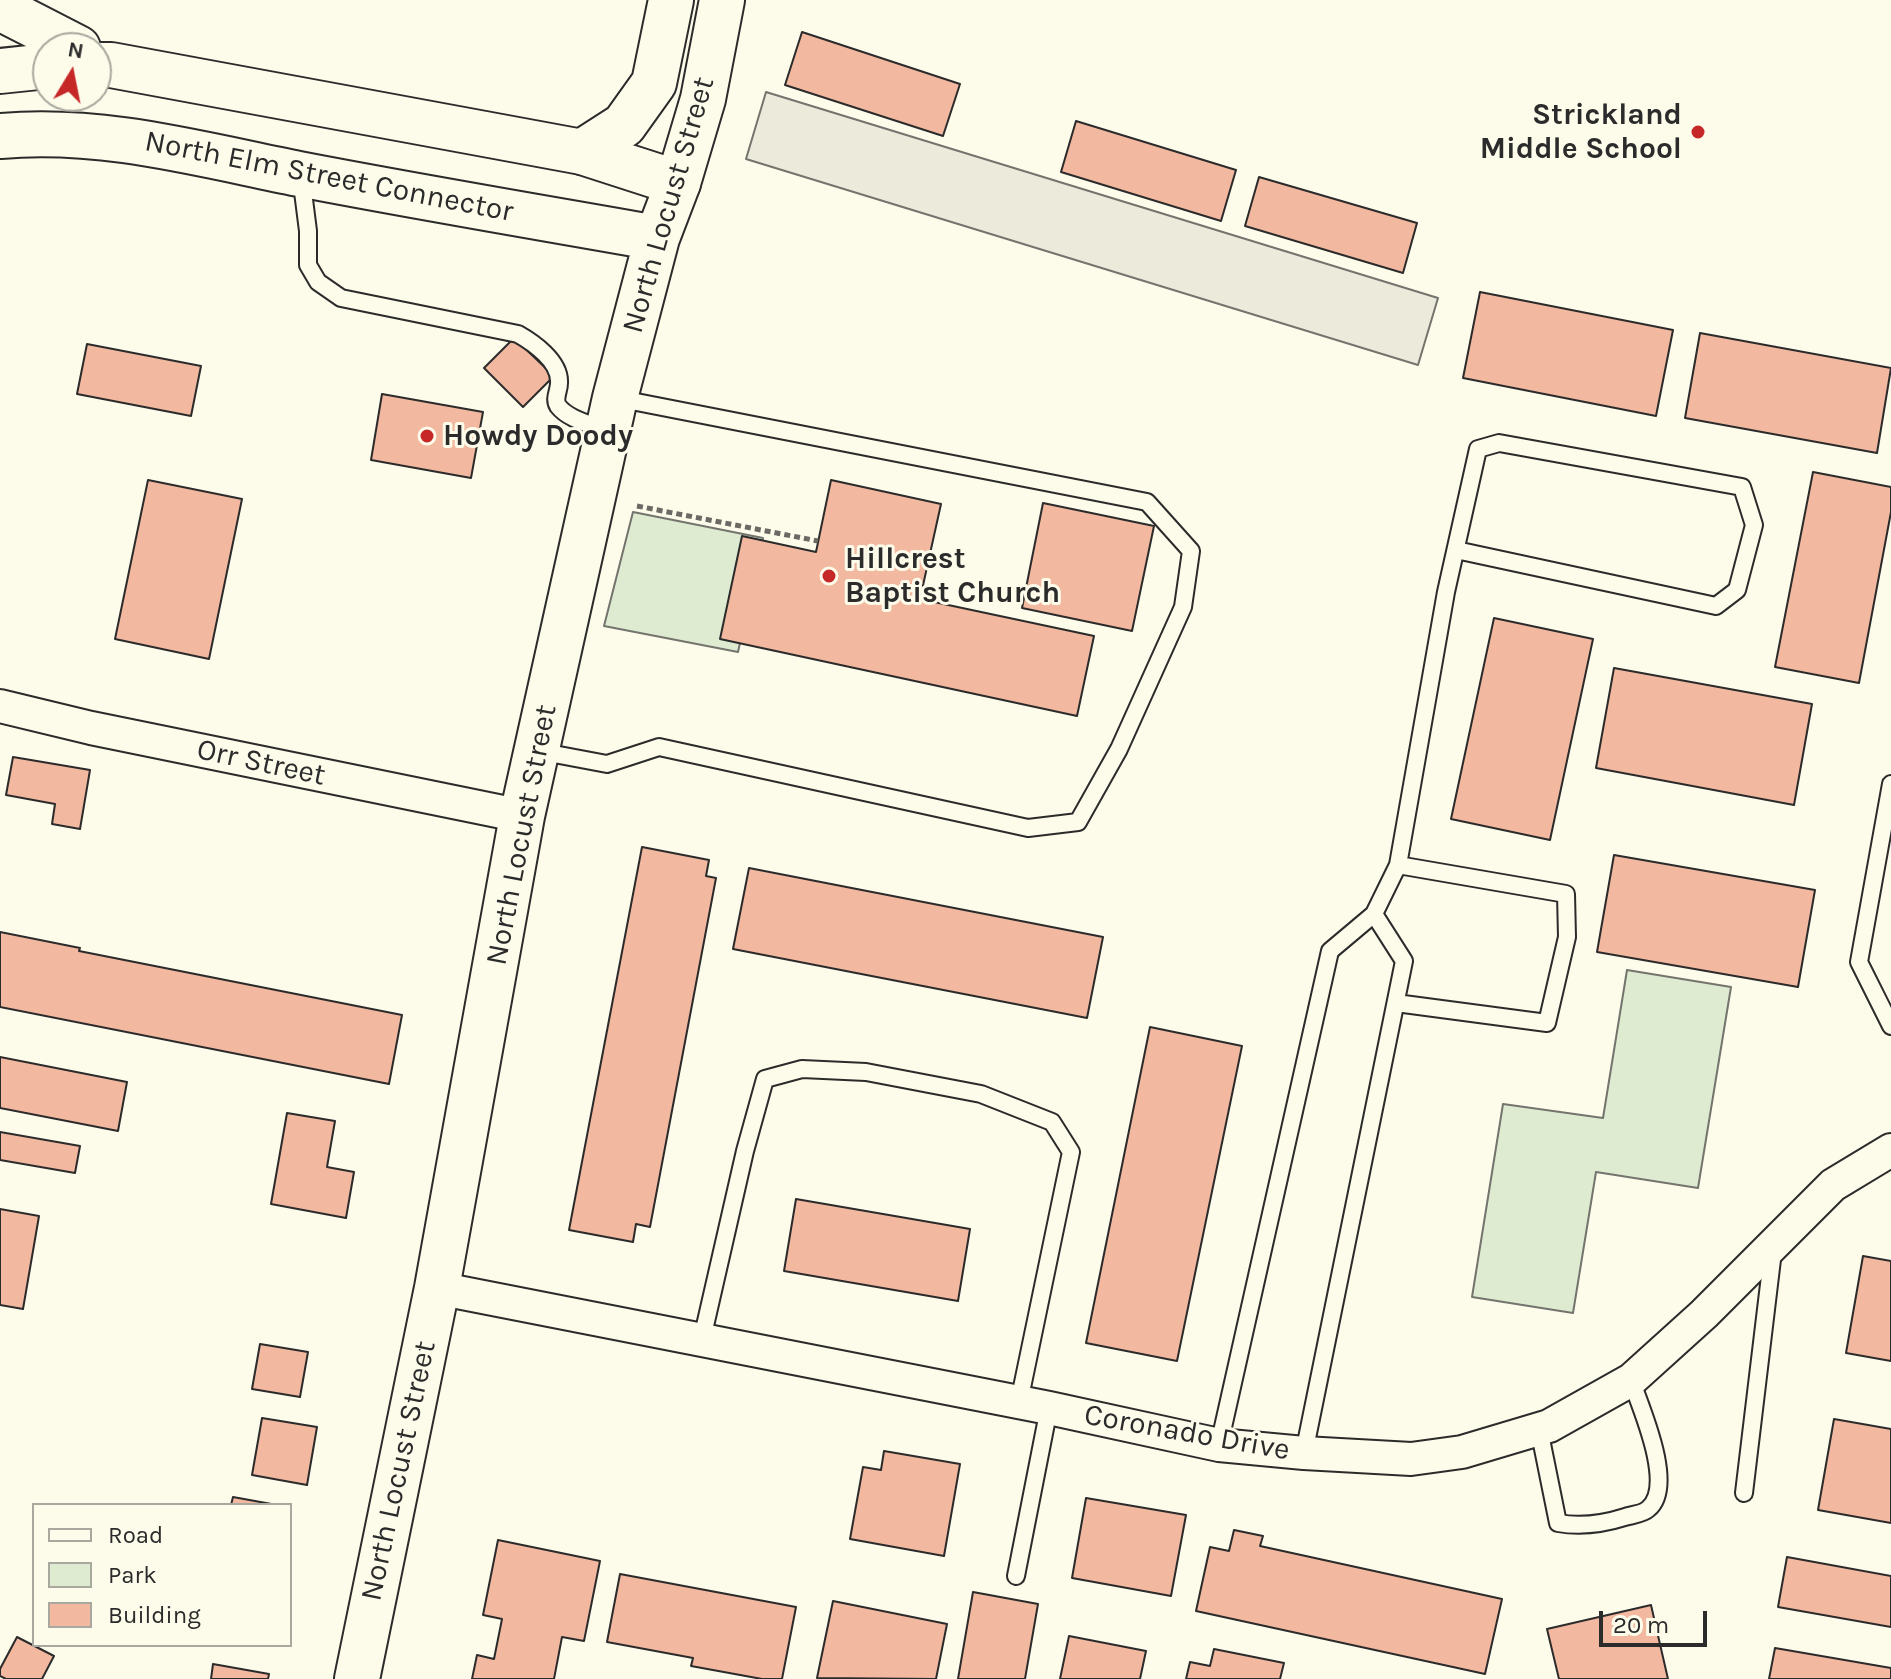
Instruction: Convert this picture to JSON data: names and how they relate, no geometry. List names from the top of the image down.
{
  "streets": {
    "main road": ["North Elm Street Connector", "North Locust Street"],
    "street": ["Orr Street", "Coronado Drive"]
  },
  "crossings": [
    ["North Elm Street Connector", "North Locust Street"],
    ["North Locust Street", "Orr Street"],
    ["North Locust Street", "Coronado Drive"]
  ],
  "places": ["Strickland Middle School", "Howdy Doody", "Hillcrest Baptist Church"],
  "legend": ["Road", "Park", "Building"],
  "scale_bar": "20 m",
  "north": "top"
}
